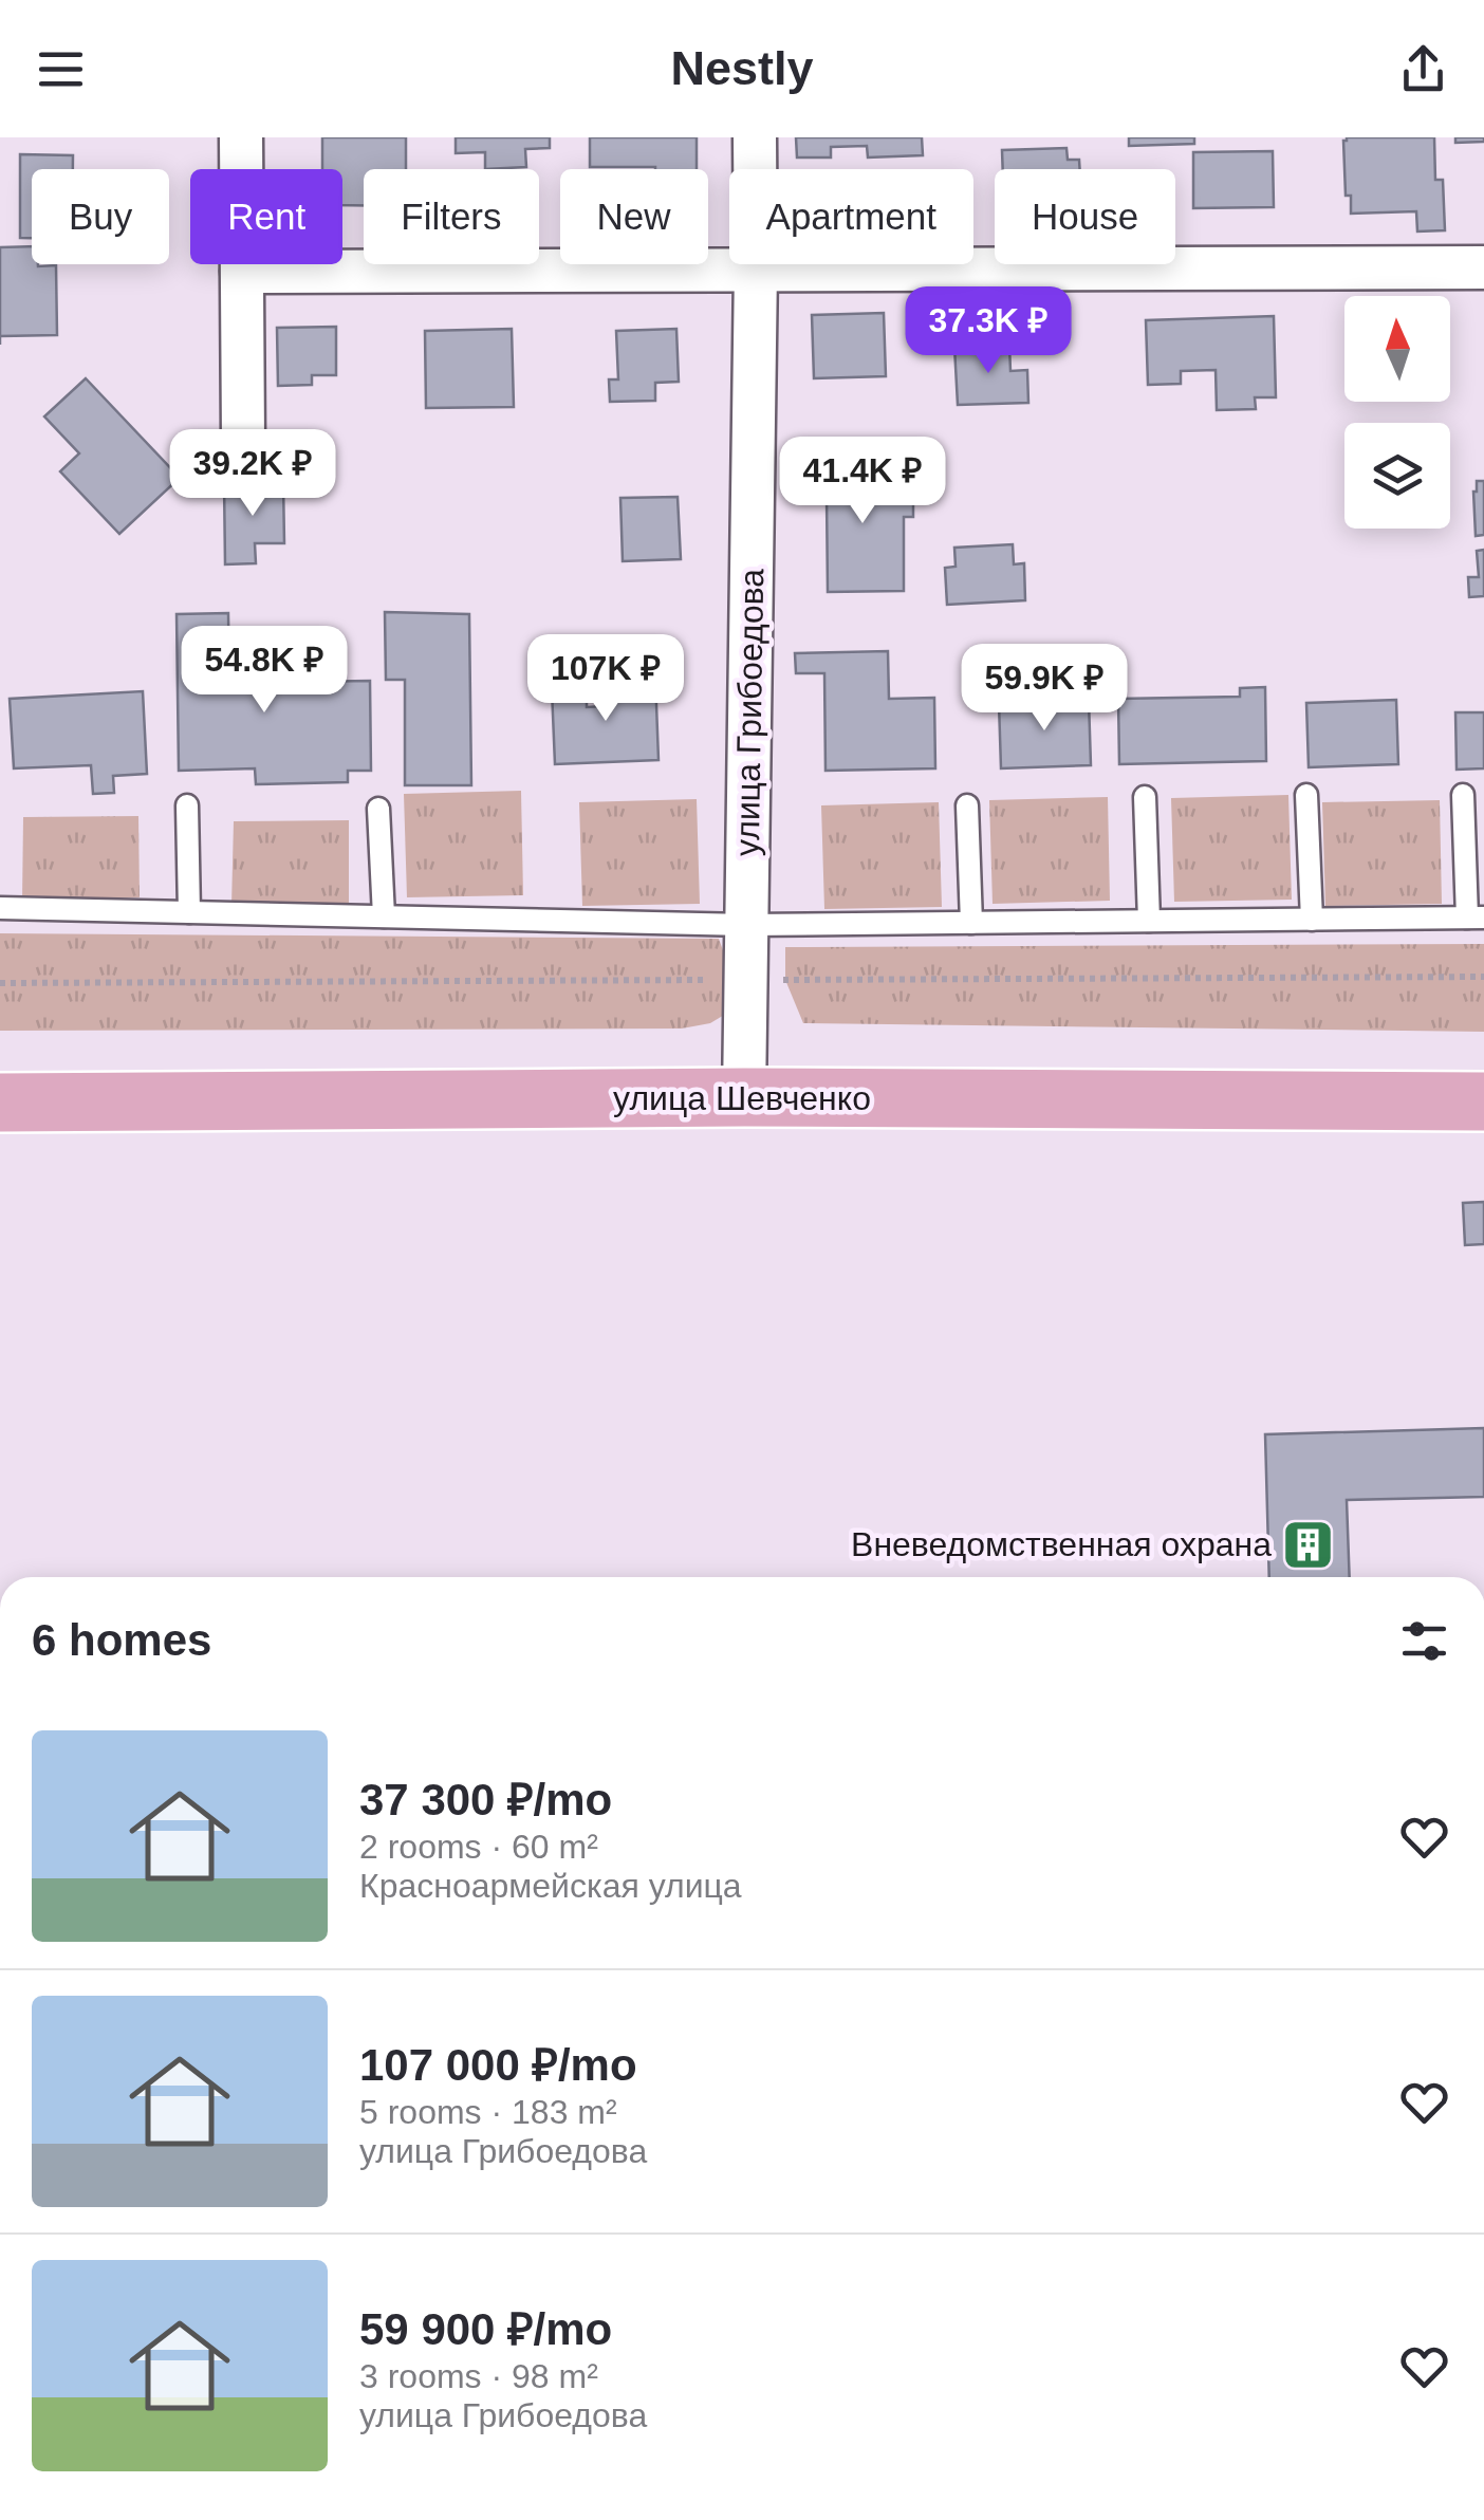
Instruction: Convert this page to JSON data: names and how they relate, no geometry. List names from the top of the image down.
{
  "streets": {
    "main road": ["улица Шевченко"],
    "street": ["улица Грибоедова"]
  },
  "crossings": [
    ["улица Грибоедова", "улица Шевченко"]
  ],
  "places": {
    "building": ["Вневедомственная охрана"]
  },
  "north": "top",
  "page": {
    "header": "Nestly",
    "chip": [
      "Buy",
      "Rent",
      "Filters",
      "New",
      "Apartment",
      "House"
    ],
    "price": [
      "37.3K ₽",
      "39.2K ₽",
      "41.4K ₽",
      "54.8K ₽",
      "107K ₽",
      "59.9K ₽"
    ],
    "heading": "6 homes",
    "list": [
      {
        "name": "37 300 ₽/mo",
        "note": "2 rooms · 60 m² · Красноармейская улица"
      },
      {
        "name": "107 000 ₽/mo",
        "note": "5 rooms · 183 m² · улица Грибоедова"
      },
      {
        "name": "59 900 ₽/mo",
        "note": "3 rooms · 98 m² · улица Грибоедова"
      }
    ]
  }
}
